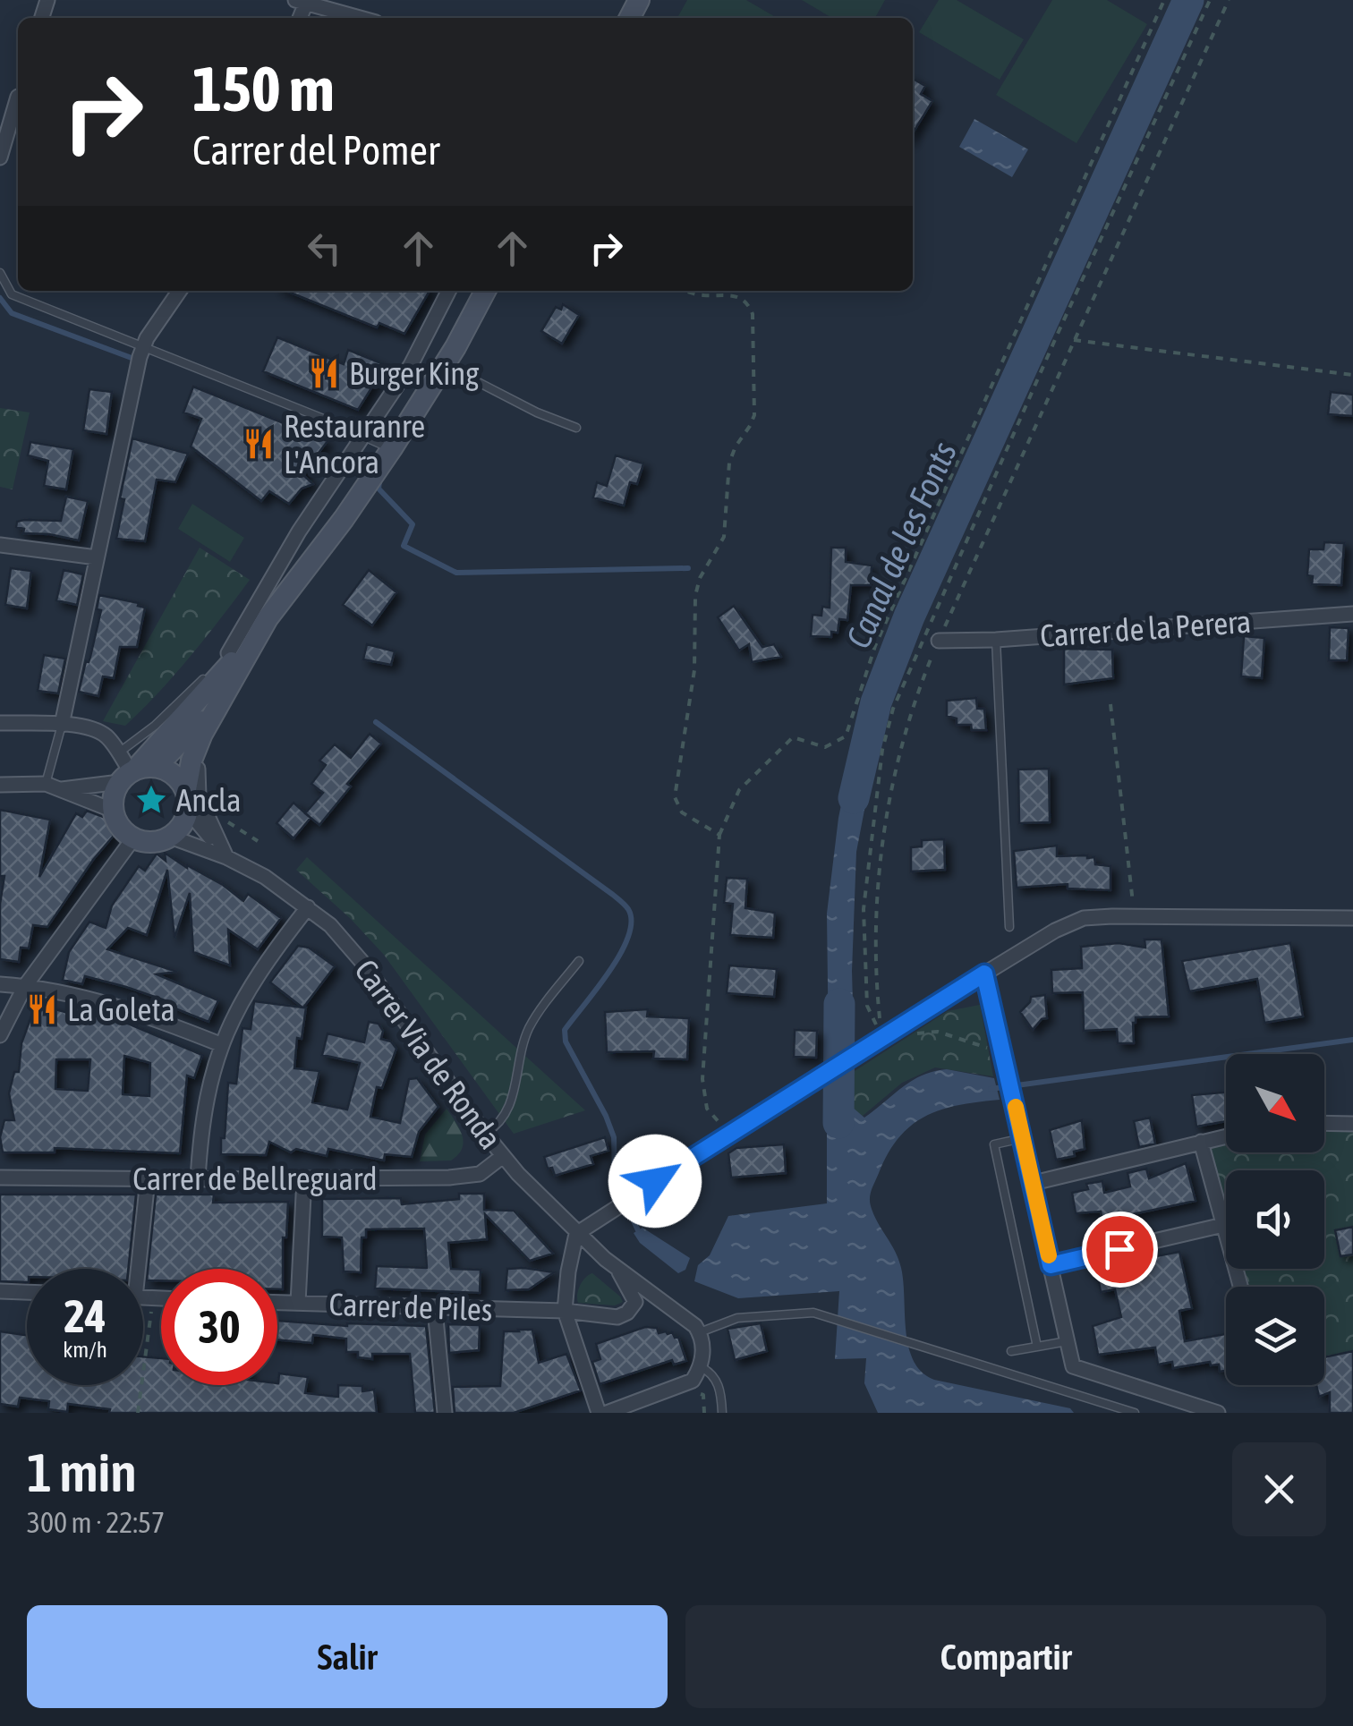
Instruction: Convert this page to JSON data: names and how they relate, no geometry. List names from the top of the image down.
{
  "streets": {
    "street": [
      "Carrer de la Perera",
      "Carrer Via de Ronda",
      "Carrer de Bellreguard",
      "Carrer de Piles"
    ]
  },
  "crossings": [
    ["Carrer Via de Ronda", "Carrer de Bellreguard"],
    ["Carrer Via de Ronda", "Carrer de Piles"]
  ],
  "water": ["Canal de les Fonts"],
  "places": {
    "restaurant": ["Burger King", "Restauranre L'Ancora", "La Goleta"],
    "place": ["Ancla"]
  },
  "north": "bottom right",
  "page": {
    "turn": ["150 m", "Carrer del Pomer"],
    "speed": "24 km/h",
    "limit": "30",
    "heading": ["1 min", "300 m · 22:57"],
    "buttons": ["Salir", "Compartir"]
  }
}
